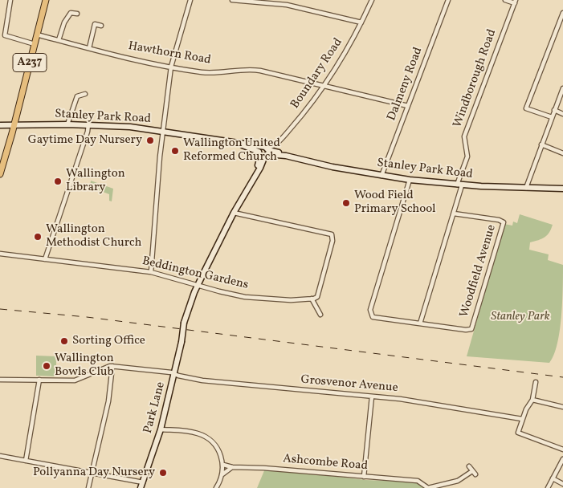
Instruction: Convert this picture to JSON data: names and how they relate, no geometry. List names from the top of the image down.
{
  "streets": {
    "main road": ["A237", "Stanley Park Road", "Park Lane"],
    "street": [
      "Hawthorn Road",
      "Boundary Road",
      "Windborough Road",
      "Dalmeny Road",
      "Woodfield Avenue",
      "Beddington Gardens",
      "Grosvenor Avenue",
      "Ashcombe Road"
    ]
  },
  "crossings": [
    ["Hawthorn Road", "A237"],
    ["Hawthorn Road", "Boundary Road"],
    ["Hawthorn Road", "Dalmeny Road"],
    ["A237", "Stanley Park Road"],
    ["Boundary Road", "Stanley Park Road"],
    ["Windborough Road", "Stanley Park Road"],
    ["Windborough Road", "Woodfield Avenue"],
    ["Dalmeny Road", "Stanley Park Road"],
    ["Beddington Gardens", "Park Lane"],
    ["Grosvenor Avenue", "Park Lane"]
  ],
  "parks": ["Stanley Park"],
  "places": [
    "Gaytime Day Nursery",
    "Wallington United Reformed Church",
    "Wallington Library",
    "Wood Field Primary School",
    "Wallington Methodist Church",
    "Sorting Office",
    "Wallington Bowls Club",
    "Pollyanna Day Nursery"
  ]
}
